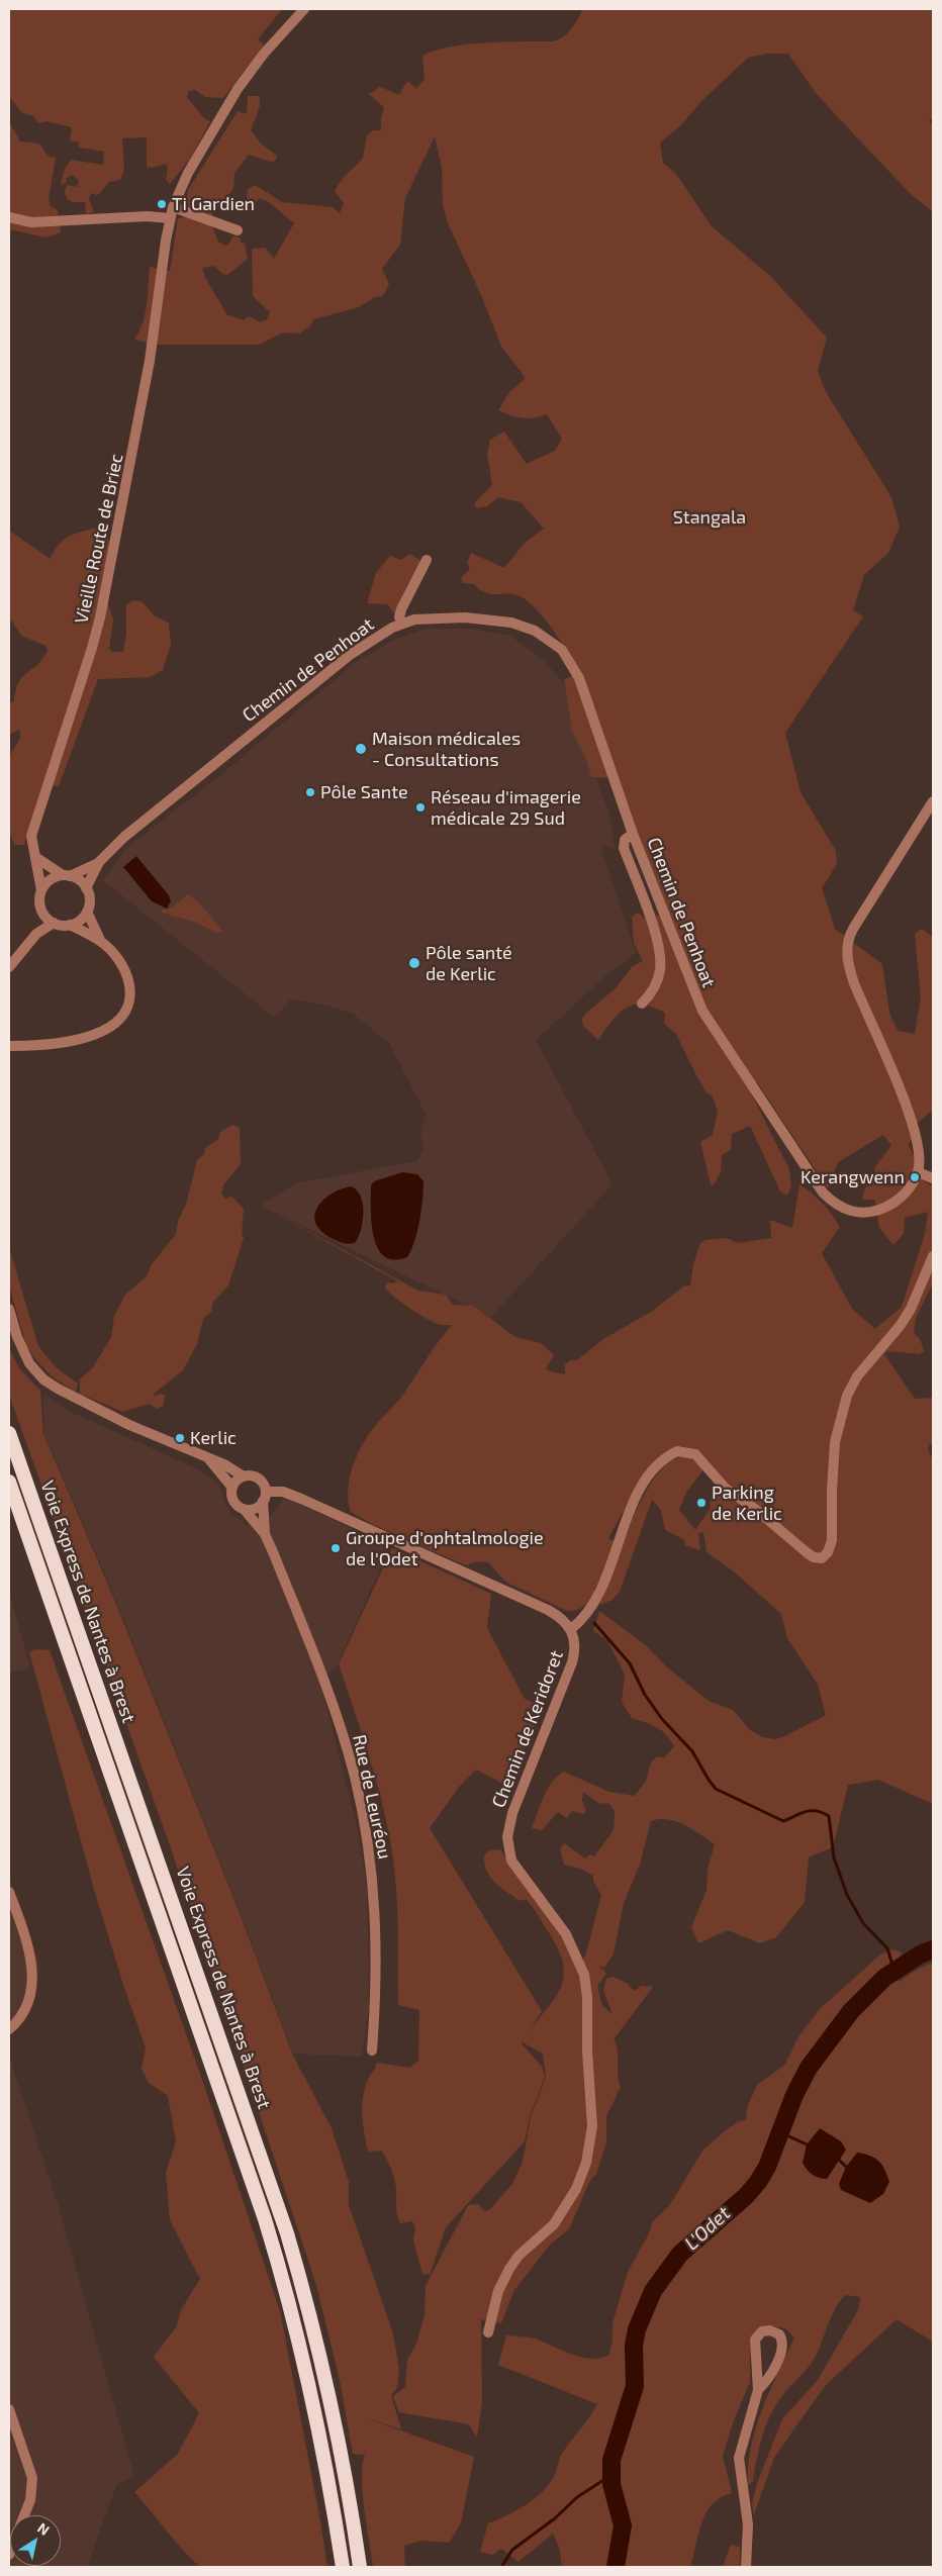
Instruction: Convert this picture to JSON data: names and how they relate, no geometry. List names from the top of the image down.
{
  "streets": {
    "highway": ["Voie Express de Nantes à Brest"],
    "street": [
      "Vieille Route de Briec",
      "Chemin de Penhoat",
      "Chemin de Keridoret",
      "Rue de Leuréou"
    ]
  },
  "crossings": [
    ["Vieille Route de Briec", "Chemin de Penhoat"],
    ["Chemin de Keridoret", "Rue de Leuréou"]
  ],
  "water": ["L'Odet"],
  "parks": ["Stangala"],
  "places": [
    "Ti Gardien",
    "Maison médicales - Consultations",
    "Pôle Sante",
    "Réseau d'imagerie médicale 29 Sud",
    "Pôle santé de Kerlic",
    "Kerangwenn",
    "Kerlic",
    "Parking de Kerlic",
    "Groupe d'ophtalmologie de l'Odet"
  ],
  "north": "top right"
}
